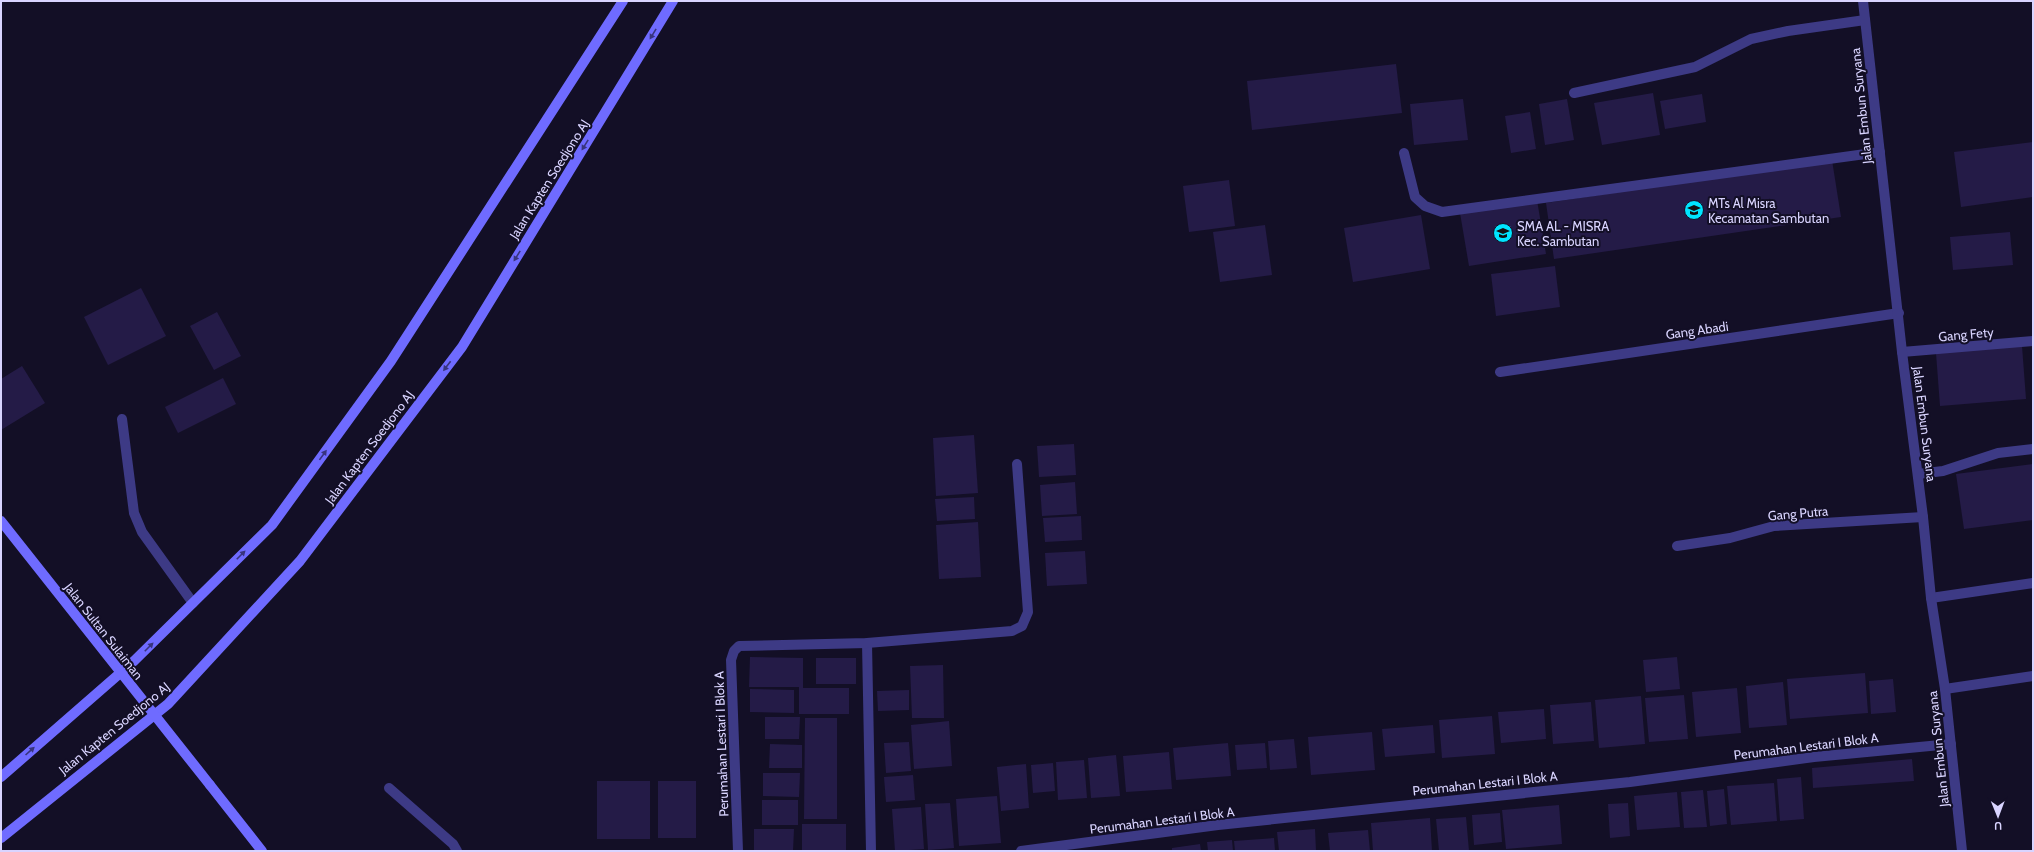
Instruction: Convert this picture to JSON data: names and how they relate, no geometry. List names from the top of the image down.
{
  "streets": {
    "main road": ["Jalan Kapten Soedjono AJ", "Jalan Sultan Sulaiman"],
    "street": [
      "Jalan Embun Suryana",
      "Gang Abadi",
      "Gang Fety",
      "Gang Putra",
      "Perumahan Lestari I Blok A"
    ]
  },
  "crossings": [
    ["Jalan Embun Suryana", "Gang Abadi"],
    ["Jalan Embun Suryana", "Gang Fety"],
    ["Jalan Embun Suryana", "Gang Putra"],
    ["Jalan Embun Suryana", "Perumahan Lestari I Blok A"]
  ],
  "places": {
    "school or university": ["MTs Al Misra Kecamatan Sambutan", "SMA AL - MISRA Kec. Sambutan"]
  },
  "north": "bottom"
}
